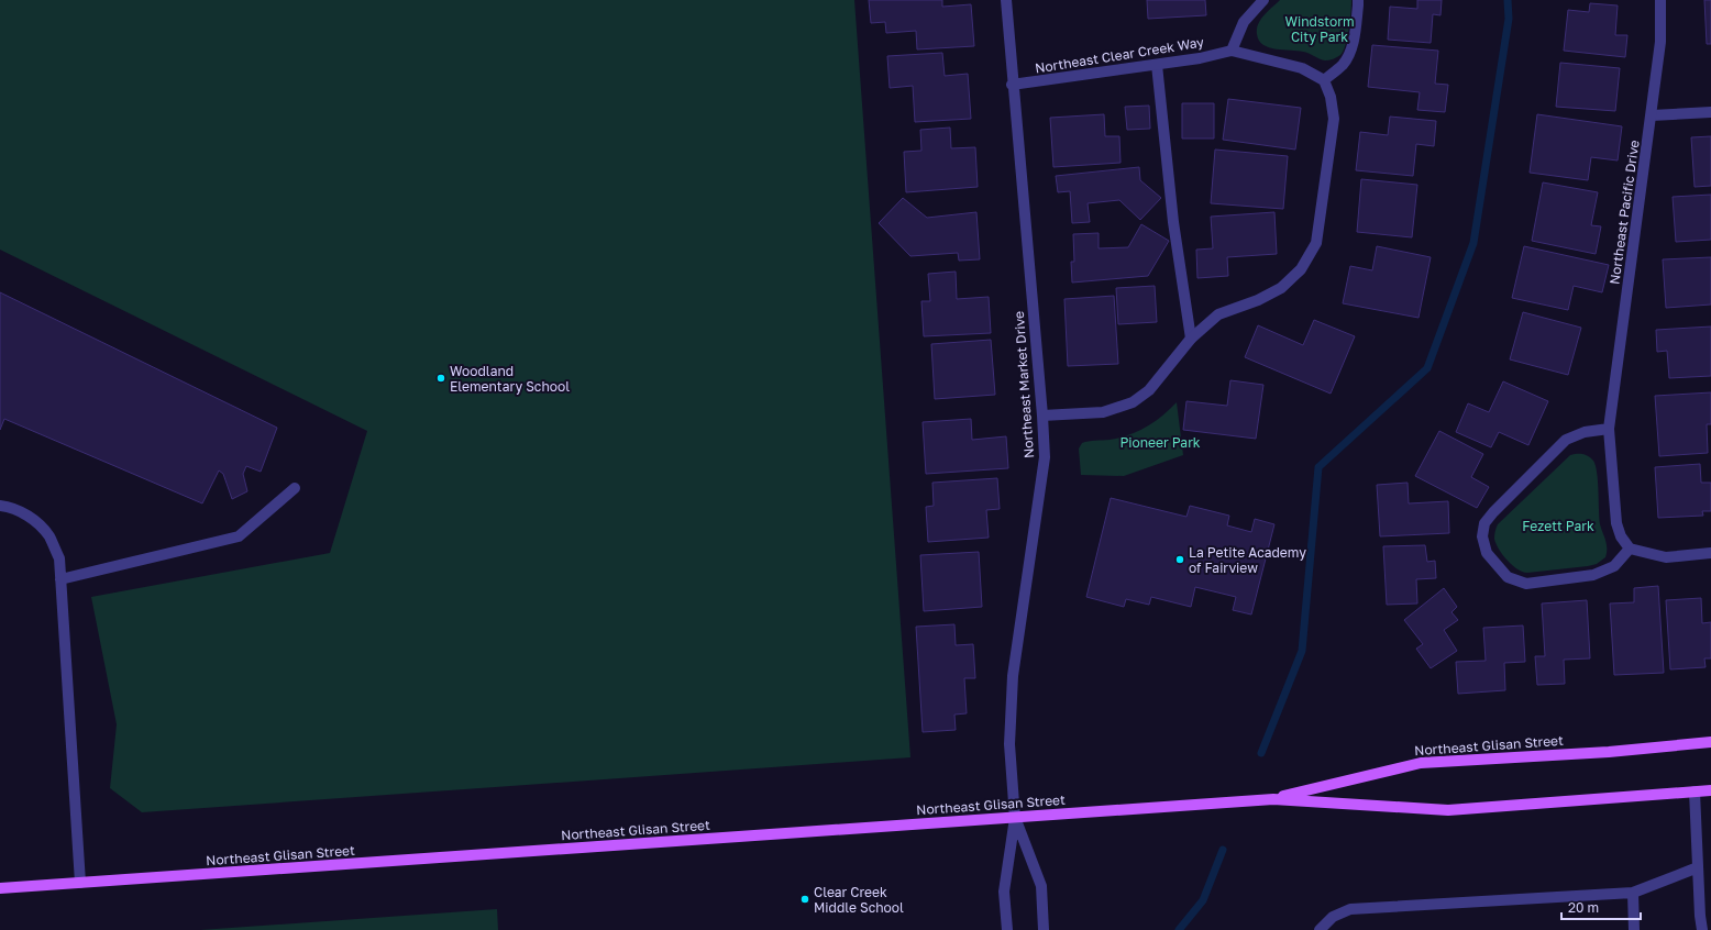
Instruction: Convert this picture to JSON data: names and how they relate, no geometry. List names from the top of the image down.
{
  "streets": {
    "main road": ["Northeast Glisan Street"],
    "street": ["Northeast Clear Creek Way", "Northeast Pacific Drive", "Northeast Market Drive"]
  },
  "crossings": [
    ["Northeast Clear Creek Way", "Northeast Market Drive"],
    ["Northeast Market Drive", "Northeast Glisan Street"]
  ],
  "parks": ["Windstorm City Park", "Pioneer Park", "Fezett Park"],
  "places": ["Woodland Elementary School", "La Petite Academy of Fairview", "Clear Creek Middle School"],
  "scale_bar": "20 m"
}
